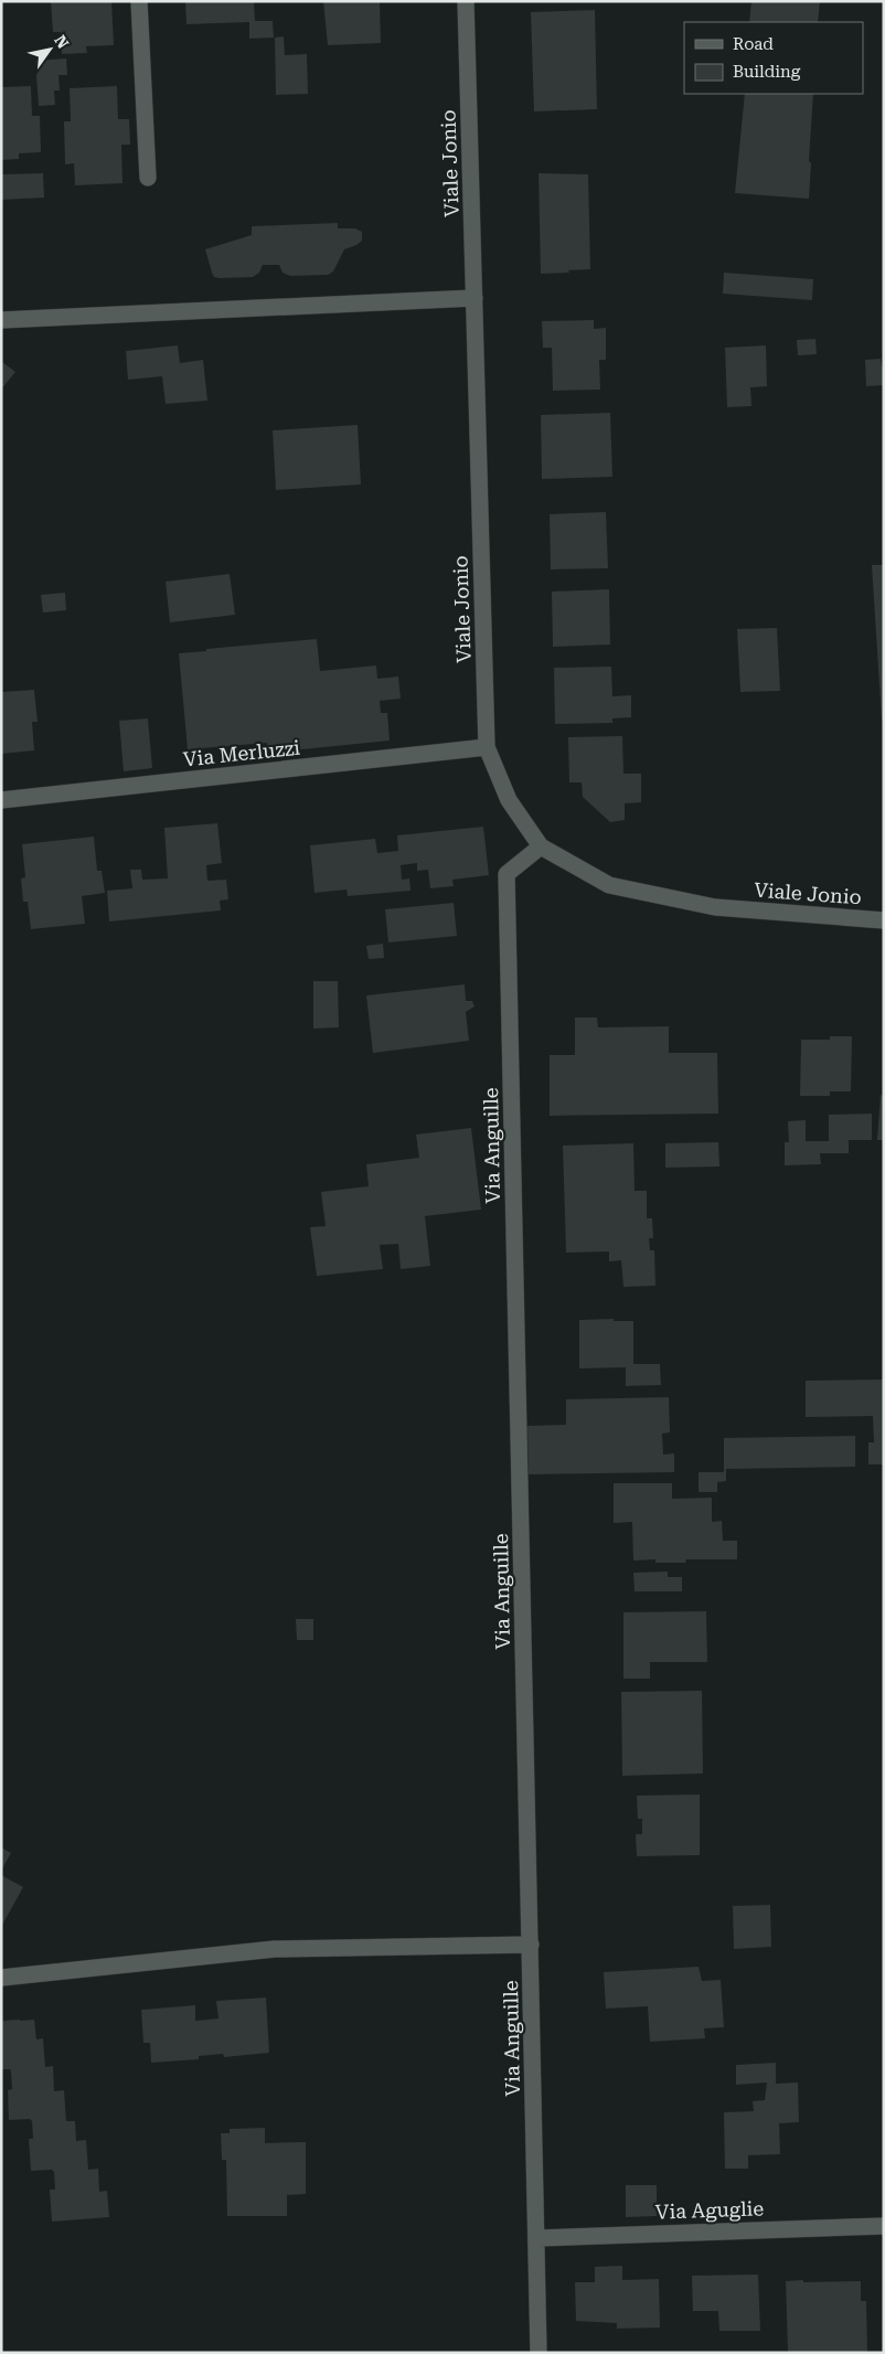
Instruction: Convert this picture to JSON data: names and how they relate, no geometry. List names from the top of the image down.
{
  "streets": {
    "street": [
      "Viale Jonio",
      "Via Merluzzi",
      "Via Anguille",
      "Via Aguglie"
    ]
  },
  "crossings": [
    ["Viale Jonio", "Via Merluzzi"],
    ["Viale Jonio", "Via Anguille"],
    ["Via Anguille", "Via Aguglie"]
  ],
  "legend": ["Road", "Building"],
  "north": "top right"
}
